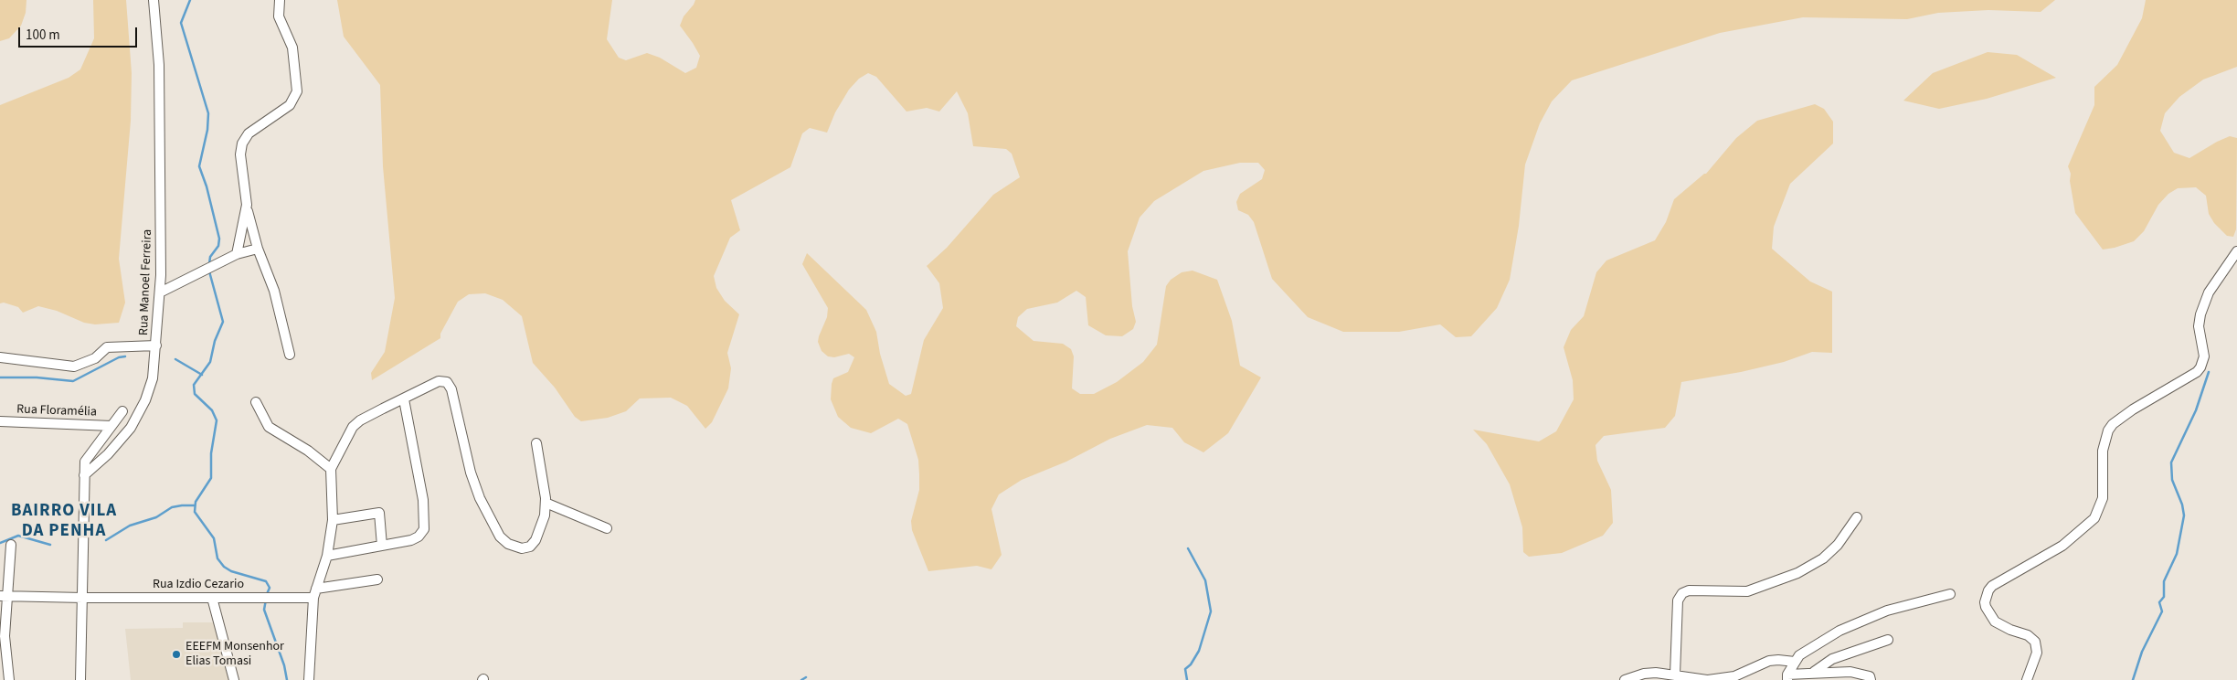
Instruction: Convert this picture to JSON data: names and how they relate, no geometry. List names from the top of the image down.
{
  "streets": {
    "street": ["Rua Manoel Ferreira", "Rua Floramélia", "Rua Izdio Cezario"]
  },
  "districts": ["BAIRRO VILA DA PENHA"],
  "places": ["EEEFM Monsenhor Elias Tomasi"],
  "scale_bar": "100 m"
}
